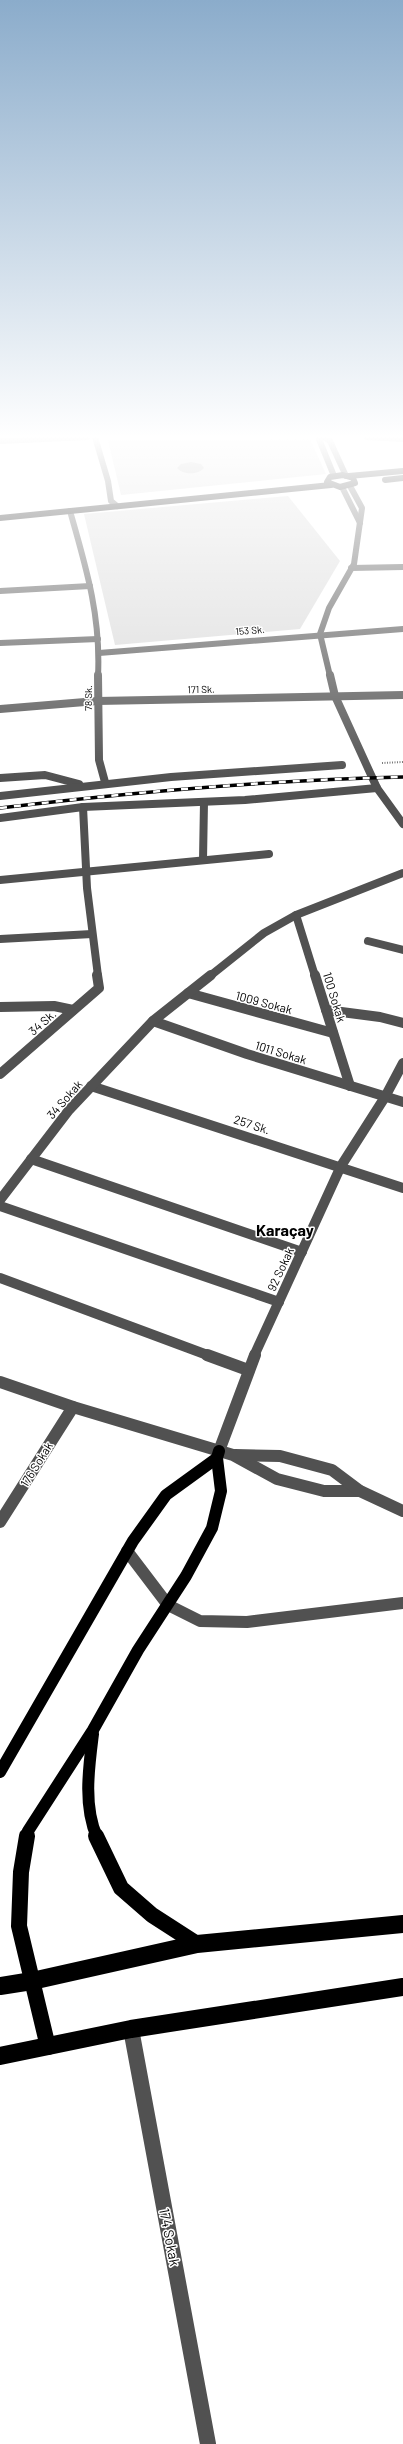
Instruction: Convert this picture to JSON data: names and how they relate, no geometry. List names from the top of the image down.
{
  "streets": {
    "street": [
      "153 Sk.",
      "171 Sk.",
      "78 Sk.",
      "100 Sokak",
      "1009 Sokak",
      "34 Sk.",
      "1011 Sokak",
      "34 Sokak",
      "257 Sk.",
      "92 Sokak",
      "176 Sokak",
      "174 Sokak"
    ]
  },
  "crossings": [
    ["153 Sk.", "78 Sk."],
    ["171 Sk.", "78 Sk."],
    ["100 Sokak", "1009 Sokak"],
    ["100 Sokak", "1011 Sokak"],
    ["100 Sokak", "34 Sokak"],
    ["1009 Sokak", "34 Sokak"],
    ["1011 Sokak", "34 Sokak"],
    ["1011 Sokak", "92 Sokak"],
    ["34 Sokak", "257 Sk."],
    ["257 Sk.", "92 Sokak"]
  ],
  "districts": ["Karaçay"]
}
